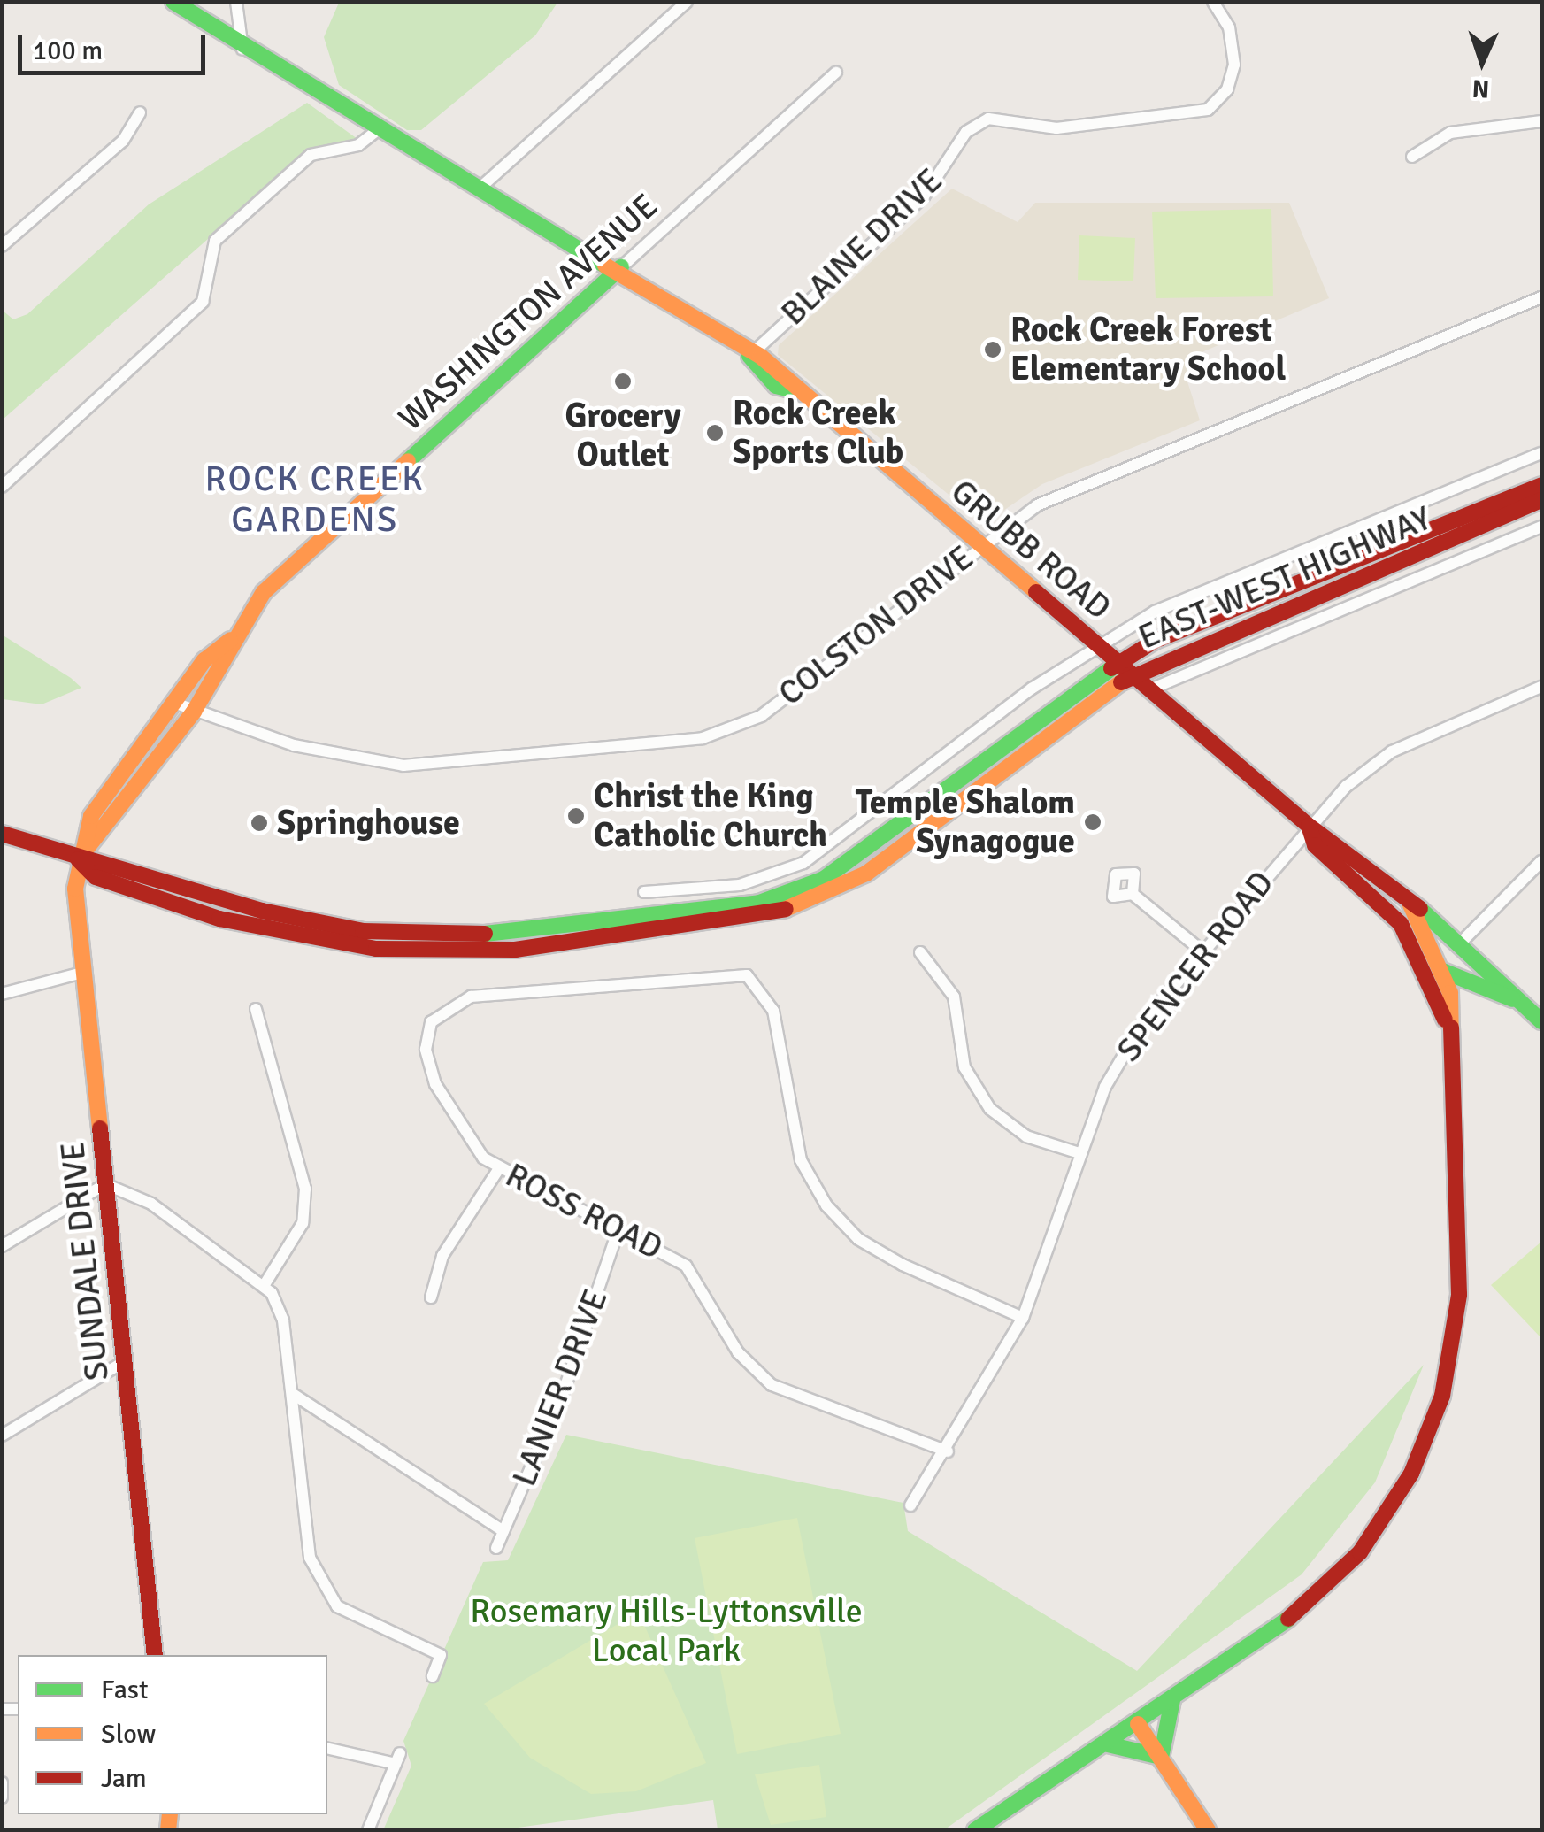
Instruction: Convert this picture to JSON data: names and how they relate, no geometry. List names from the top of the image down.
{
  "streets": {
    "street": [
      "BLAINE DRIVE",
      "WASHINGTON AVENUE",
      "GRUBB ROAD",
      "EAST-WEST HIGHWAY",
      "COLSTON DRIVE",
      "SPENCER ROAD",
      "ROSS ROAD",
      "SUNDALE DRIVE",
      "LANIER DRIVE"
    ]
  },
  "crossings": [
    ["BLAINE DRIVE", "GRUBB ROAD"],
    ["WASHINGTON AVENUE", "GRUBB ROAD"],
    ["WASHINGTON AVENUE", "EAST-WEST HIGHWAY"],
    ["WASHINGTON AVENUE", "COLSTON DRIVE"],
    ["WASHINGTON AVENUE", "SUNDALE DRIVE"],
    ["GRUBB ROAD", "EAST-WEST HIGHWAY"],
    ["GRUBB ROAD", "COLSTON DRIVE"],
    ["GRUBB ROAD", "SPENCER ROAD"],
    ["EAST-WEST HIGHWAY", "SUNDALE DRIVE"],
    ["SPENCER ROAD", "ROSS ROAD"],
    ["ROSS ROAD", "LANIER DRIVE"]
  ],
  "districts": ["ROCK CREEK GARDENS"],
  "parks": ["Rosemary Hills-Lyttonsville Local Park"],
  "places": [
    "Rock Creek Forest Elementary School",
    "Grocery Outlet",
    "Rock Creek Sports Club",
    "Christ the King Catholic Church",
    "Temple Shalom Synagogue",
    "Springhouse"
  ],
  "legend": ["Fast", "Slow", "Jam"],
  "scale_bar": "100 m",
  "north": "bottom"
}
